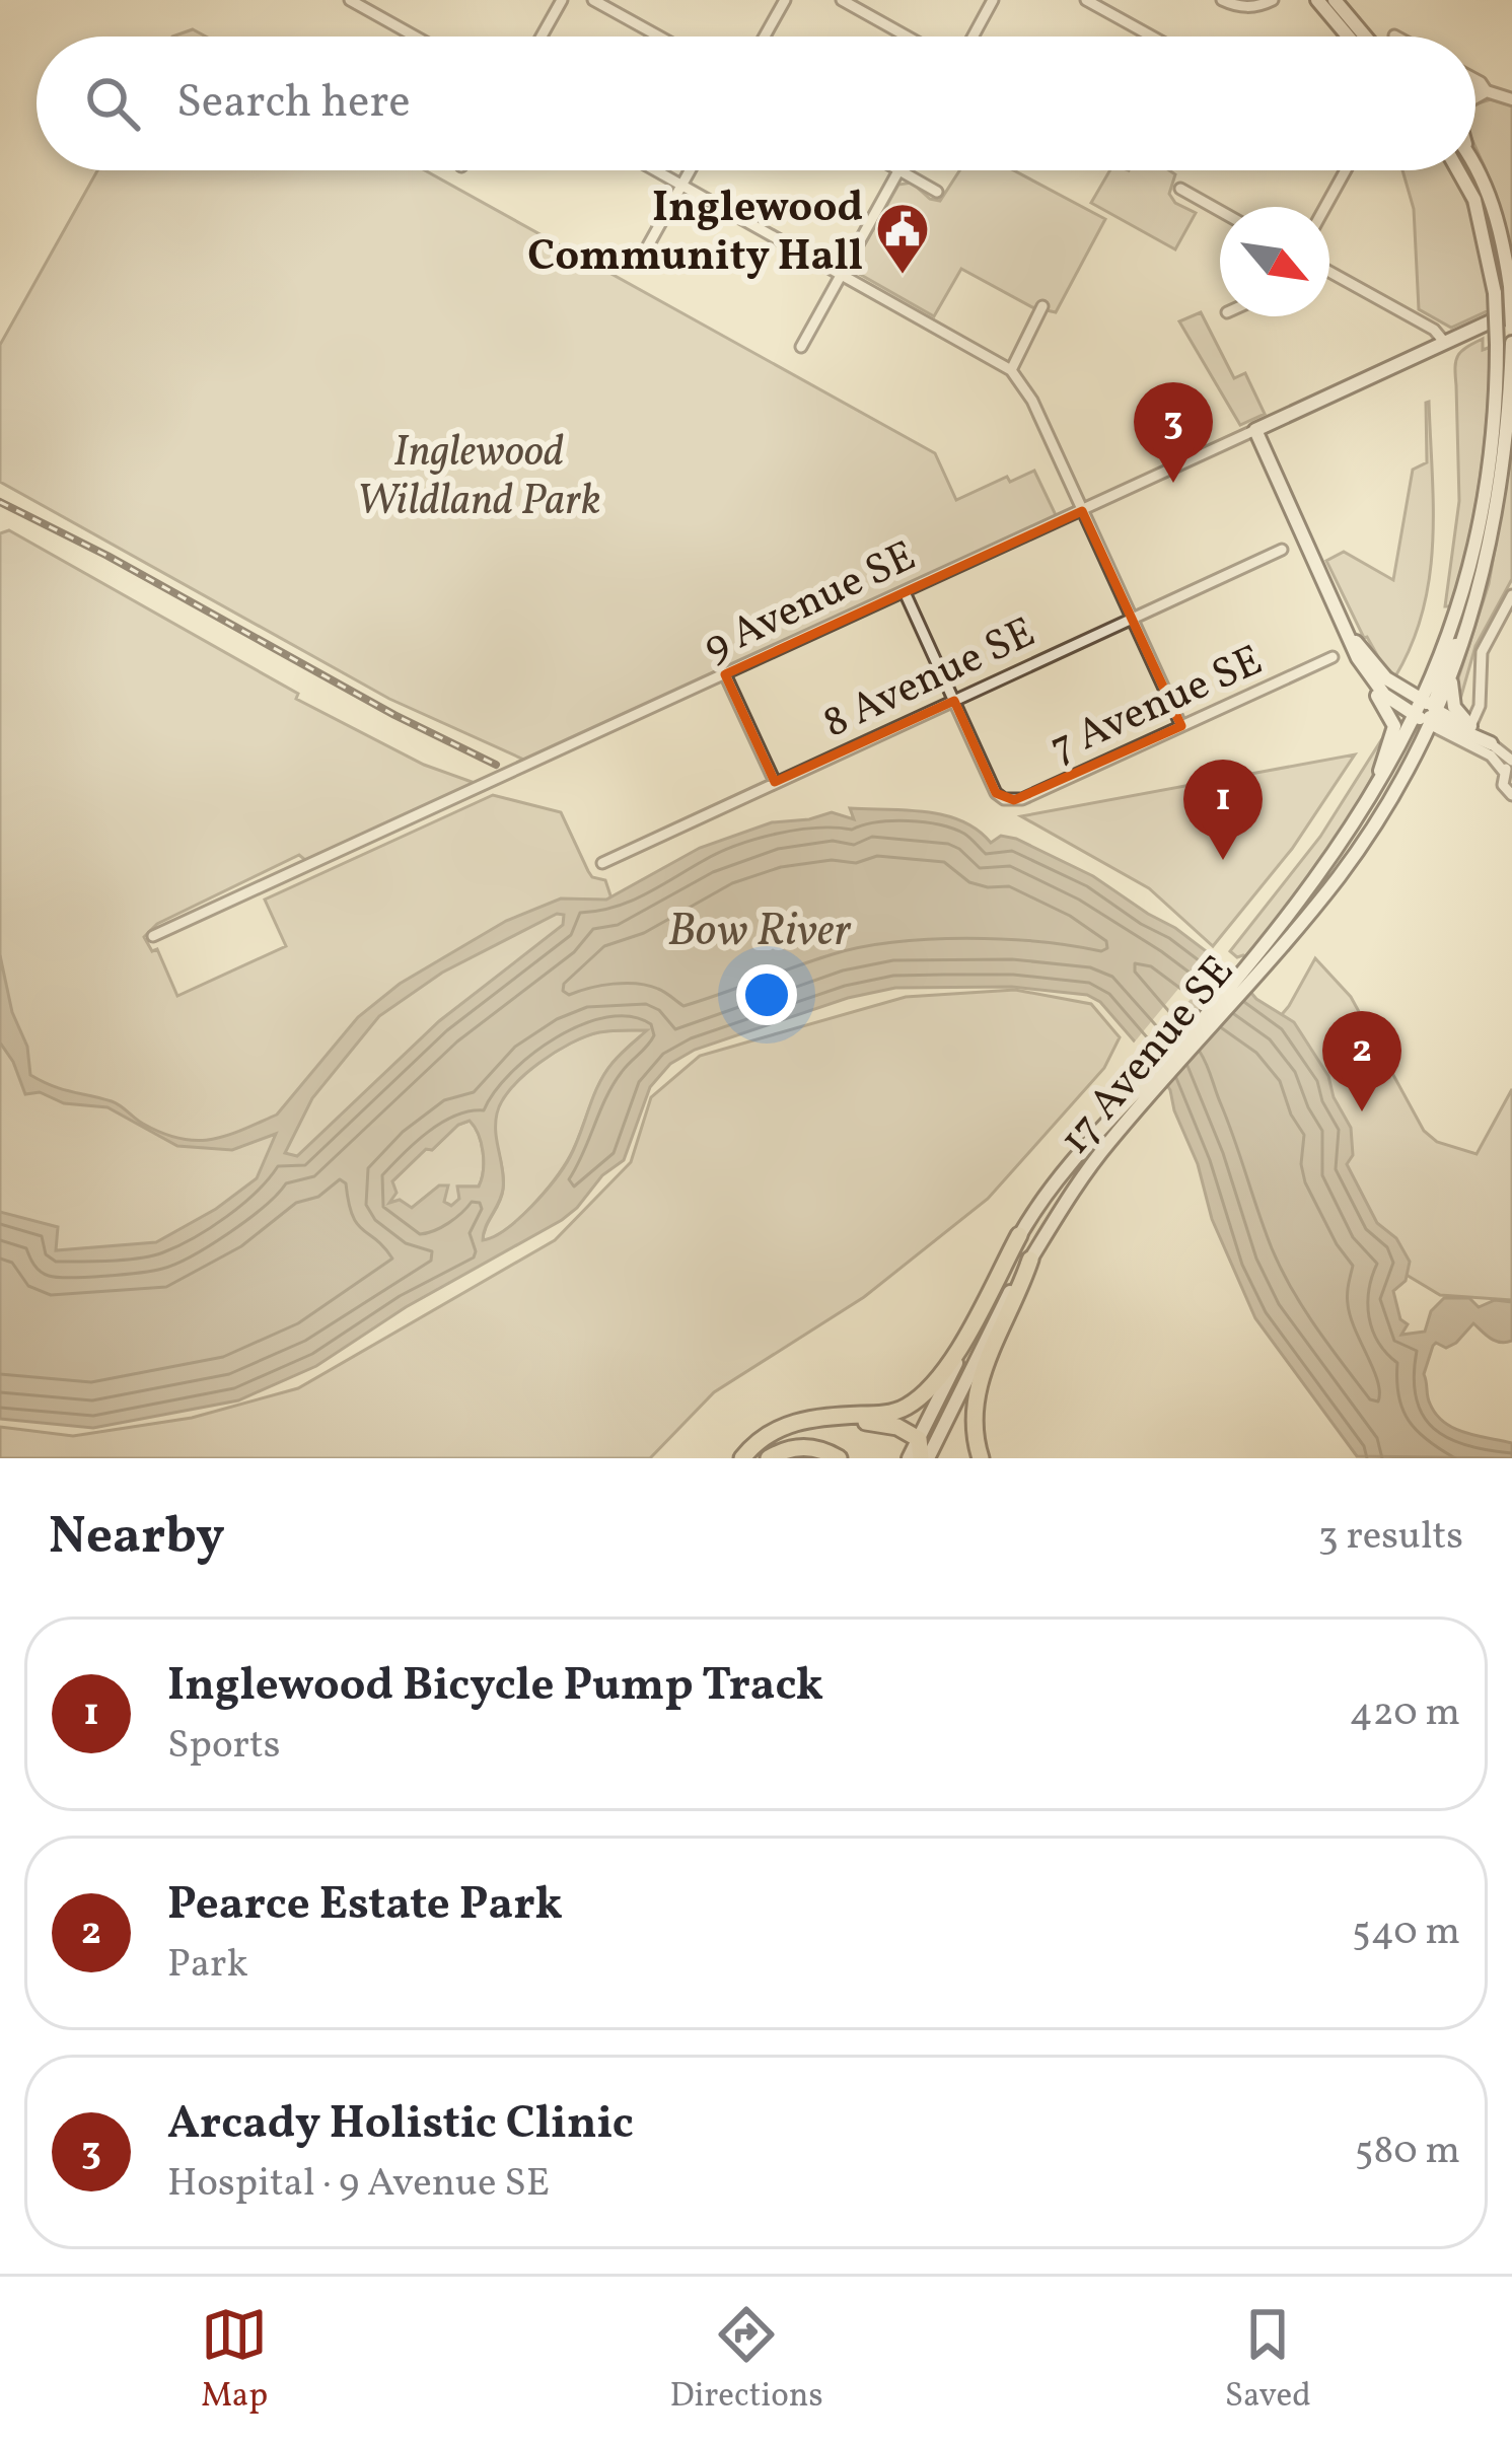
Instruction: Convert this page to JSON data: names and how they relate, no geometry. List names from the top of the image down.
{
  "streets": {
    "main road": ["9 Avenue SE", "17 Avenue SE"],
    "street": ["8 Avenue SE", "7 Avenue SE"]
  },
  "crossings": [
    ["8 Avenue SE", "7 Avenue SE"]
  ],
  "water": ["Bow River"],
  "parks": ["Inglewood Wildland Park"],
  "places": {
    "public building": ["Inglewood Community Hall"]
  },
  "north": "bottom right",
  "page": {
    "search": "Search here",
    "pins": ["3", "1", "2"],
    "heading": ["Nearby", "3 results"],
    "list": [
      {
        "mark": "1",
        "name": "Inglewood Bicycle Pump Track",
        "note": "Sports",
        "value": "420 m"
      },
      {
        "mark": "2",
        "name": "Pearce Estate Park",
        "note": "Park",
        "value": "540 m"
      },
      {
        "mark": "3",
        "name": "Arcady Holistic Clinic",
        "note": "Hospital · 9 Avenue SE",
        "value": "580 m"
      }
    ],
    "nav": ["Map", "Directions", "Saved"]
  }
}
